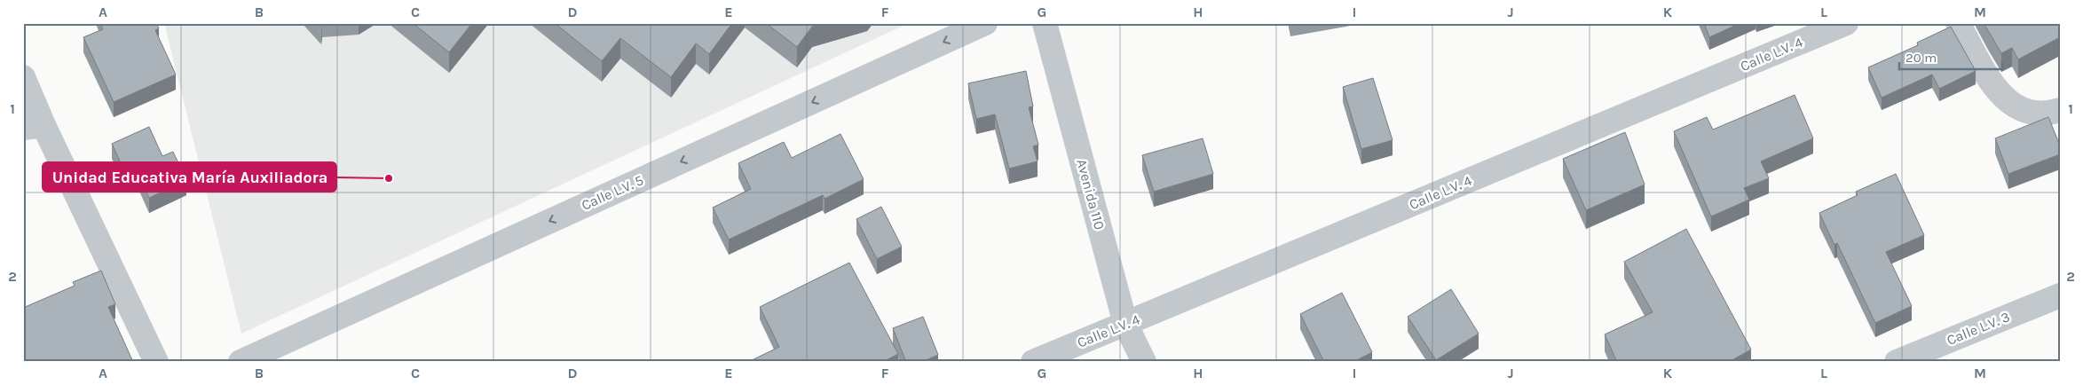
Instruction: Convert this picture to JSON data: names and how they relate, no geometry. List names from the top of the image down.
{
  "streets": {
    "street": [
      "Calle L.V. 4",
      "Calle L.V. 5",
      "Avenida 110",
      "Calle L.V. 3"
    ]
  },
  "crossings": [
    ["Calle L.V. 4", "Avenida 110"]
  ],
  "one_way": ["Calle L.V. 5"],
  "places": ["Unidad Educativa María Auxiliadora"],
  "scale_bar": "20 m",
  "grid": {
    "columns": [
      "A",
      "B",
      "C",
      "D",
      "E",
      "F",
      "G",
      "H",
      "I",
      "J",
      "K",
      "L",
      "M"
    ],
    "rows": ["1", "2"]
  }
}
